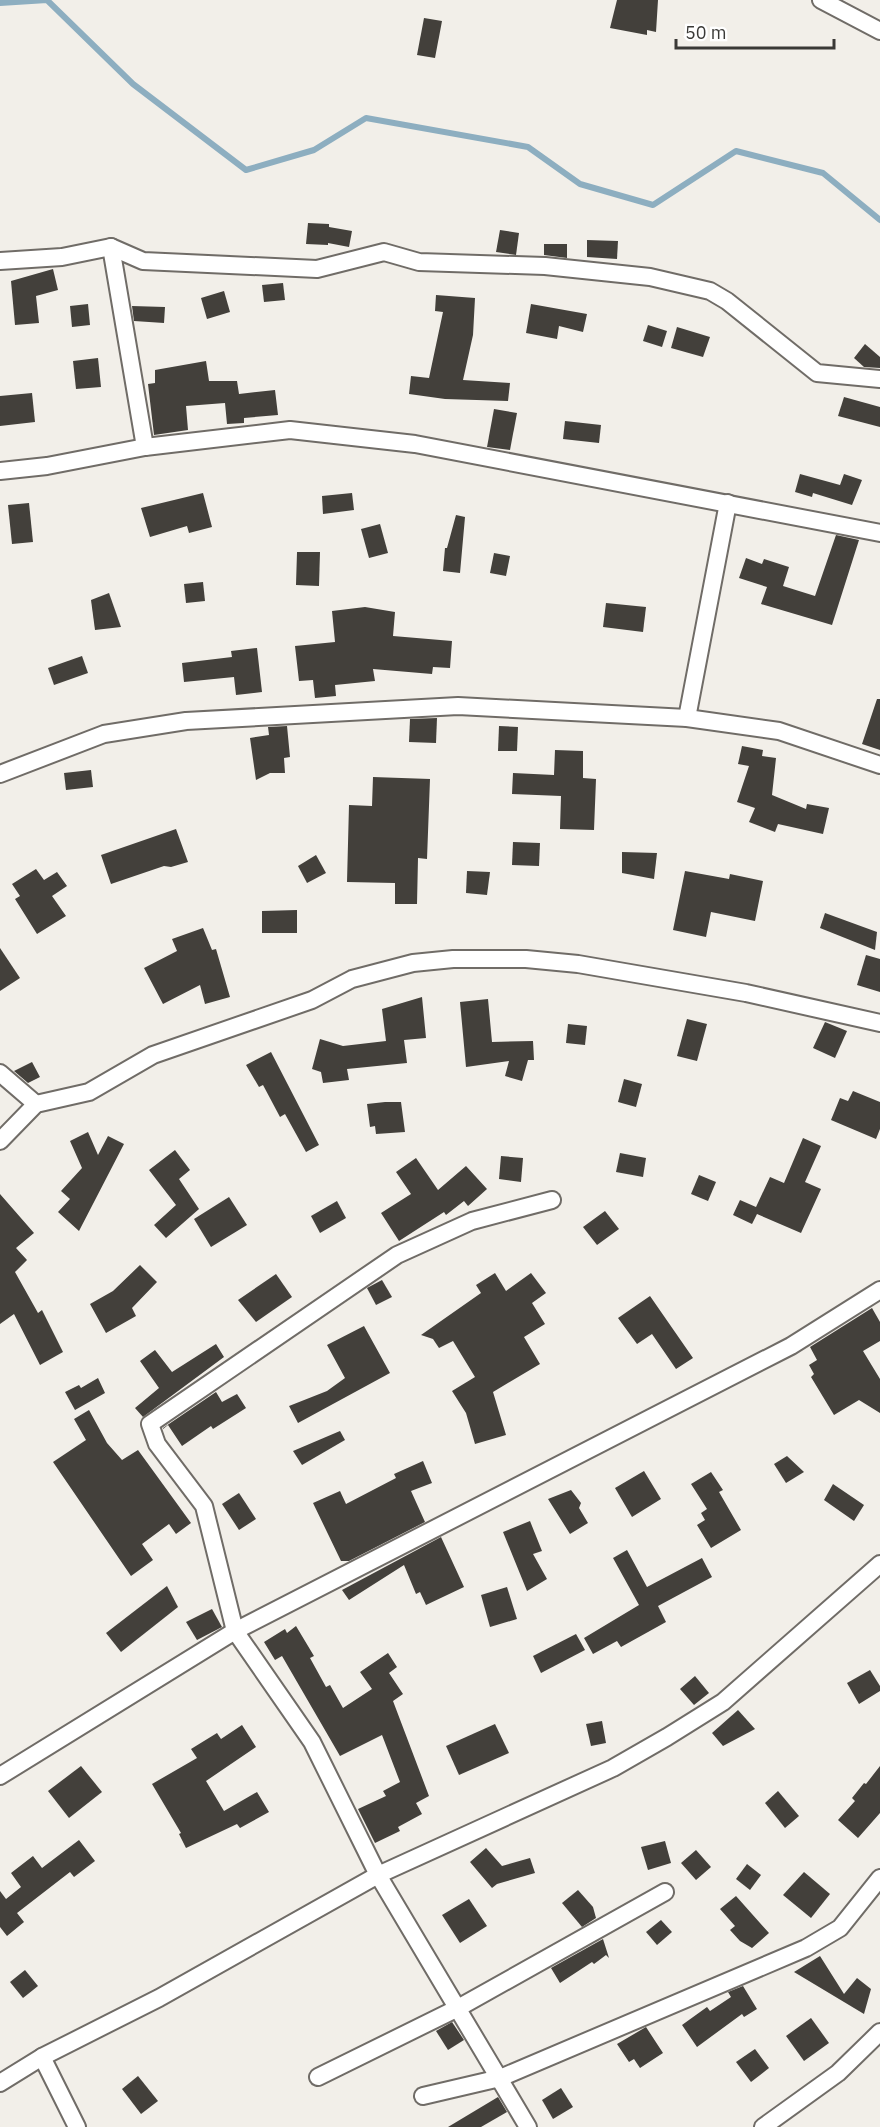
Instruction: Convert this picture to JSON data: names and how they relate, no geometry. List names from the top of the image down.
{
  "scale_bar": "50 m"
}
